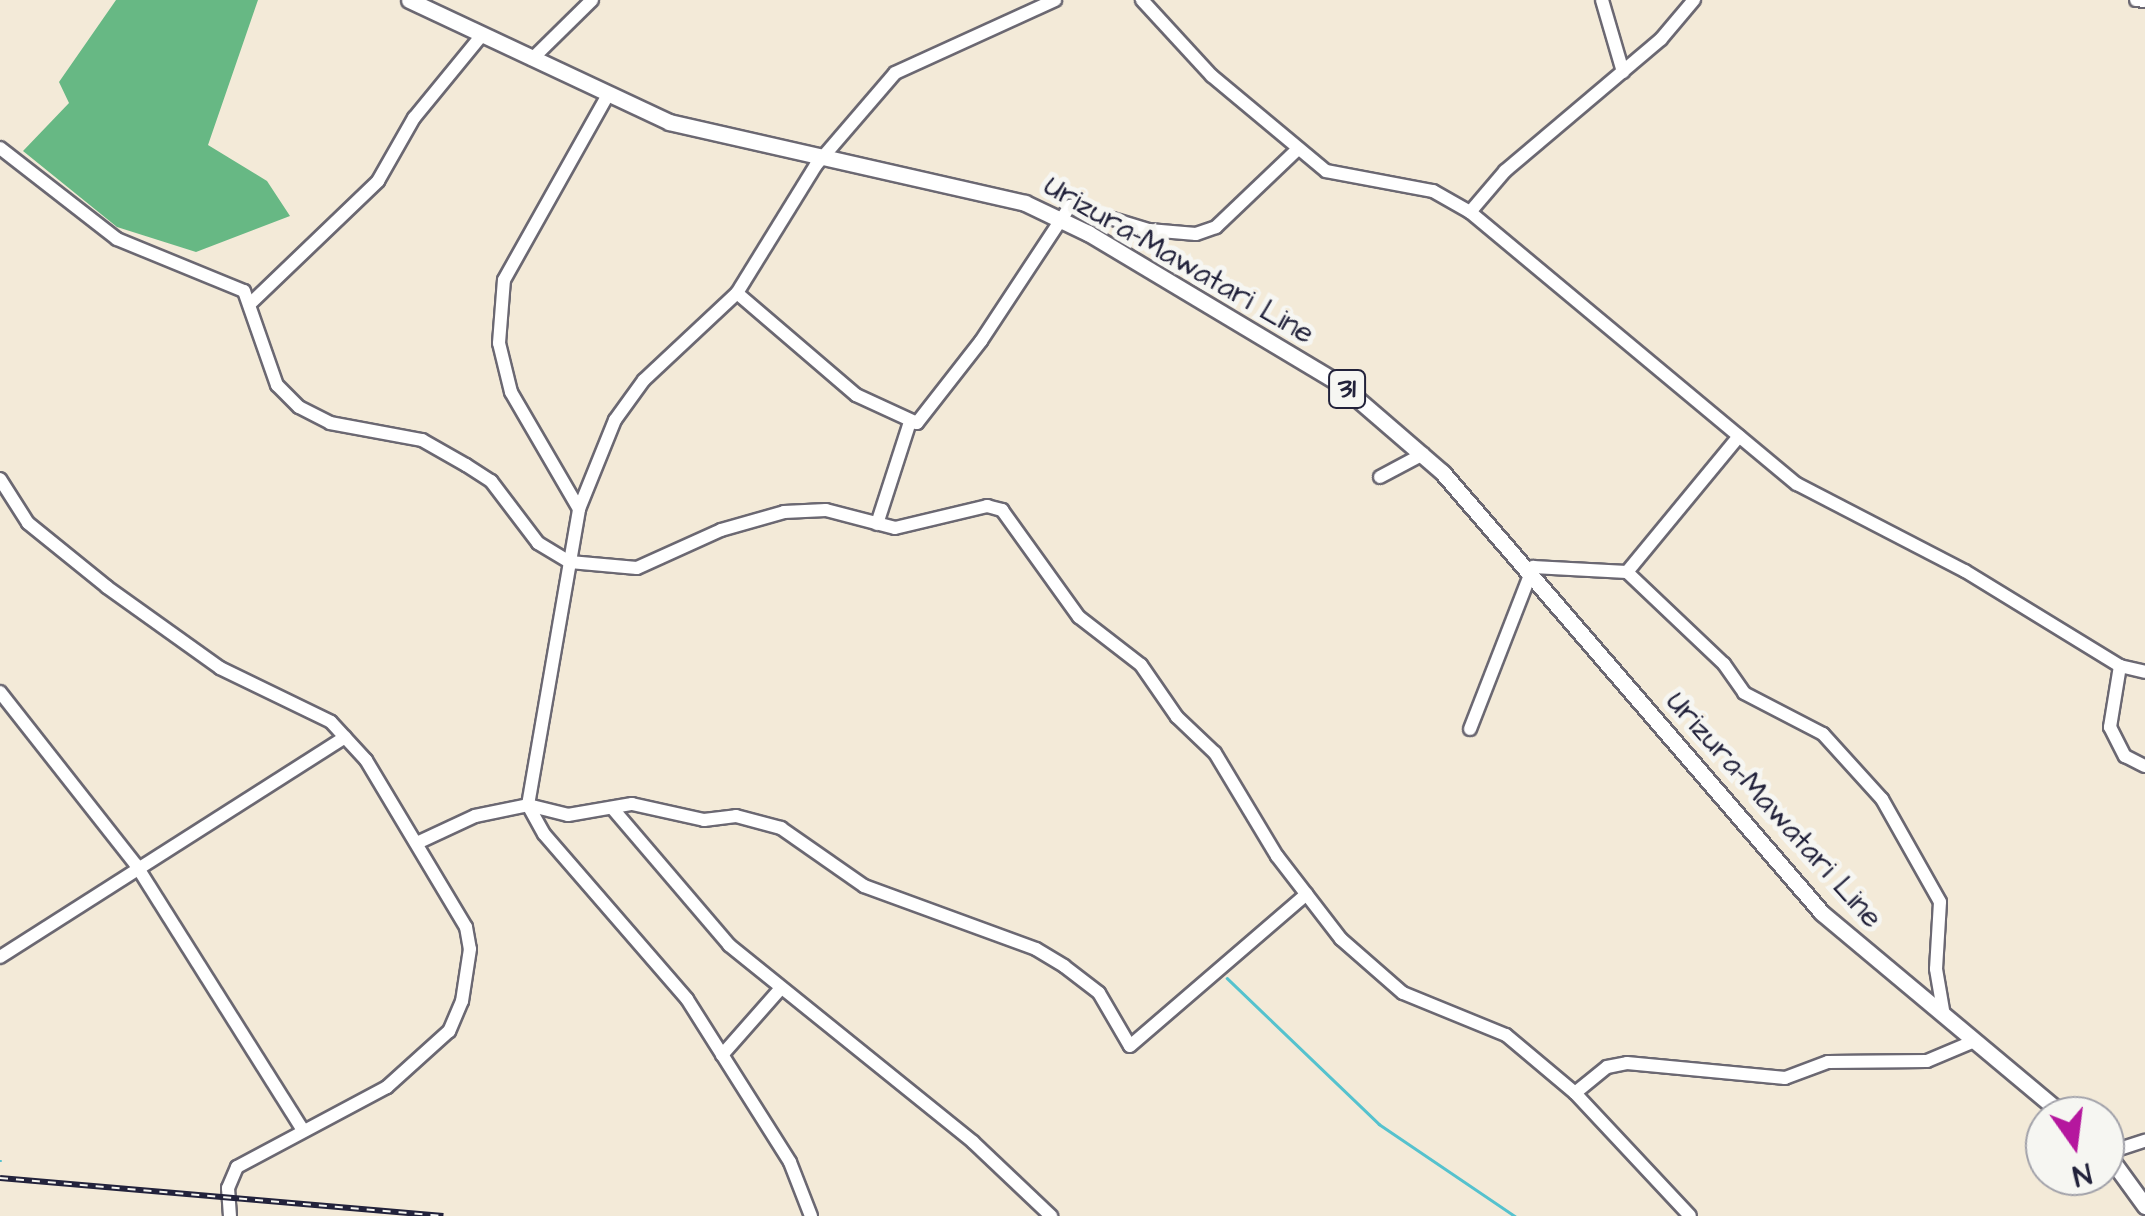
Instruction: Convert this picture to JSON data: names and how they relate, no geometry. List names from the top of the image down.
{
  "streets": {
    "main road": ["Urizura-Mawatari Line", "31"]
  },
  "north": "bottom"
}
